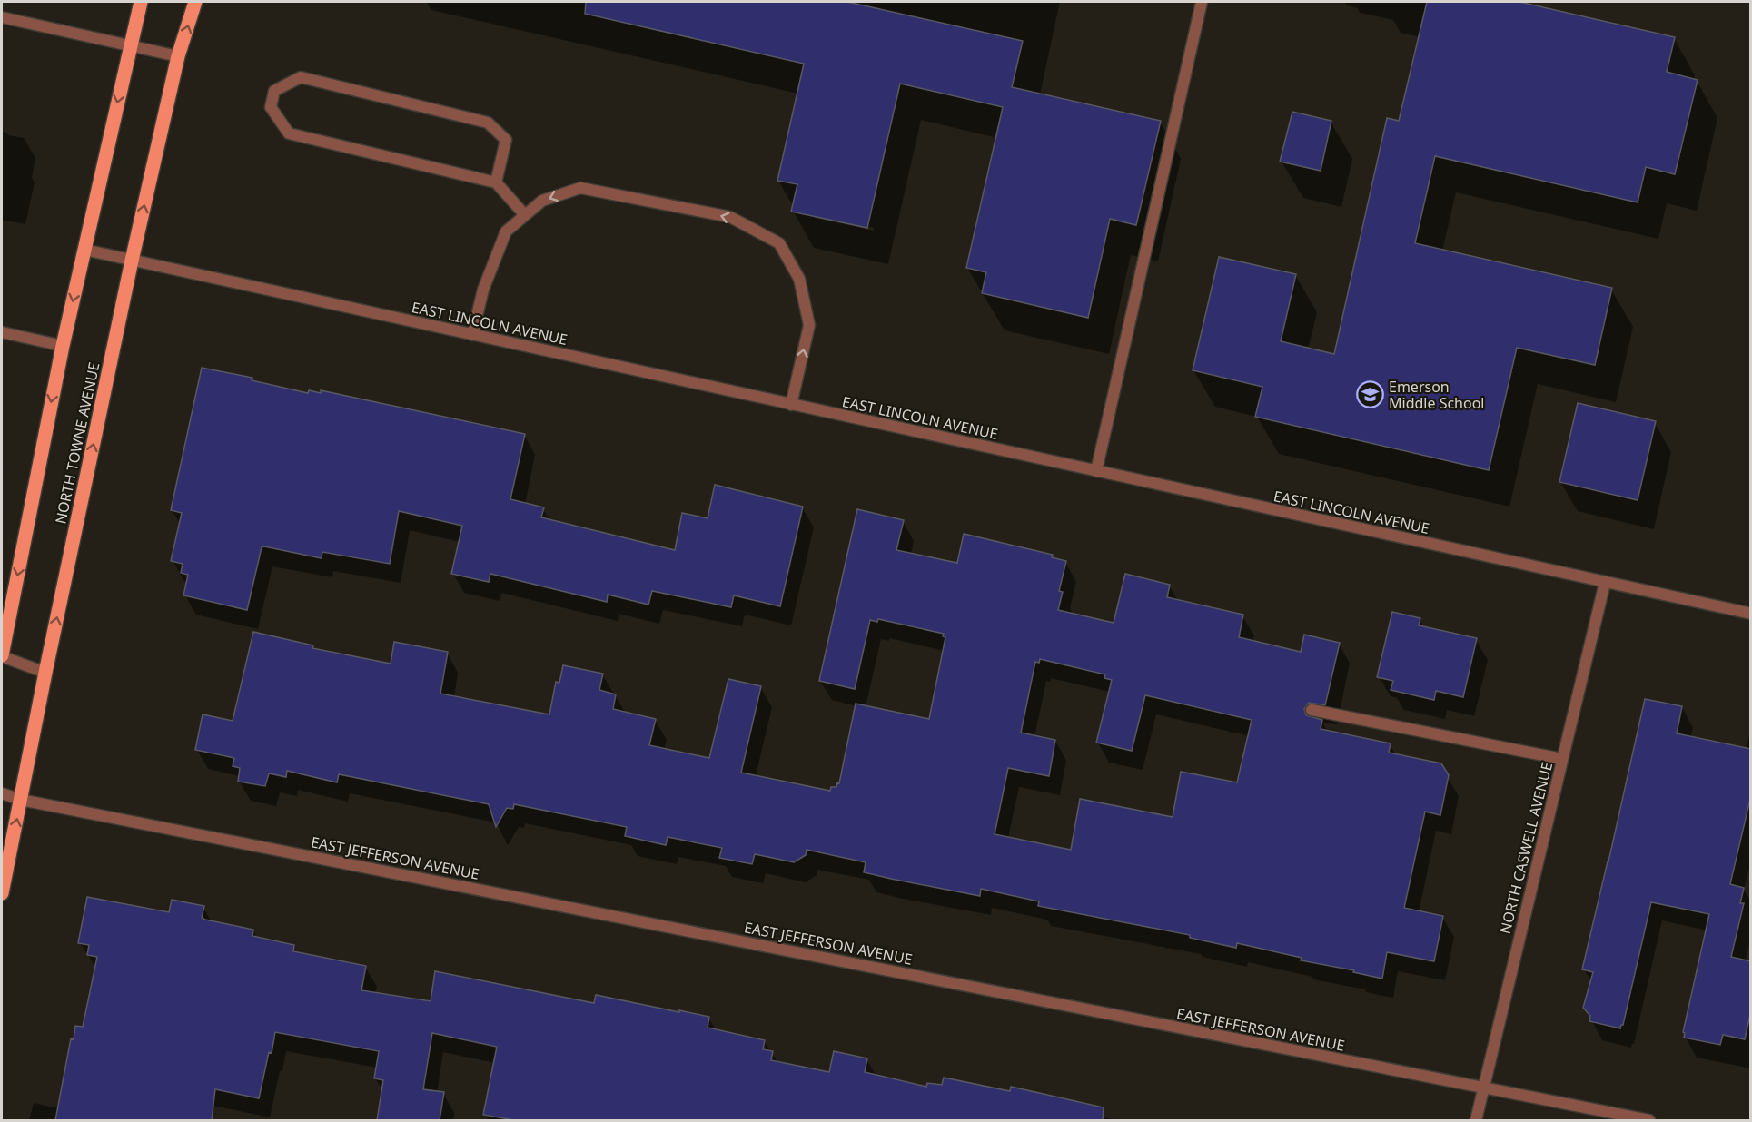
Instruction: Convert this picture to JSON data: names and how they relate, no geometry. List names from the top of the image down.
{
  "streets": {
    "main road": ["NORTH TOWNE AVENUE"],
    "street": ["EAST LINCOLN AVENUE", "NORTH CASWELL AVENUE", "EAST JEFFERSON AVENUE"]
  },
  "crossings": [
    ["EAST LINCOLN AVENUE", "NORTH TOWNE AVENUE"],
    ["EAST LINCOLN AVENUE", "NORTH CASWELL AVENUE"],
    ["NORTH TOWNE AVENUE", "EAST JEFFERSON AVENUE"],
    ["NORTH CASWELL AVENUE", "EAST JEFFERSON AVENUE"]
  ],
  "places": {
    "school or university": ["Emerson Middle School"]
  }
}
